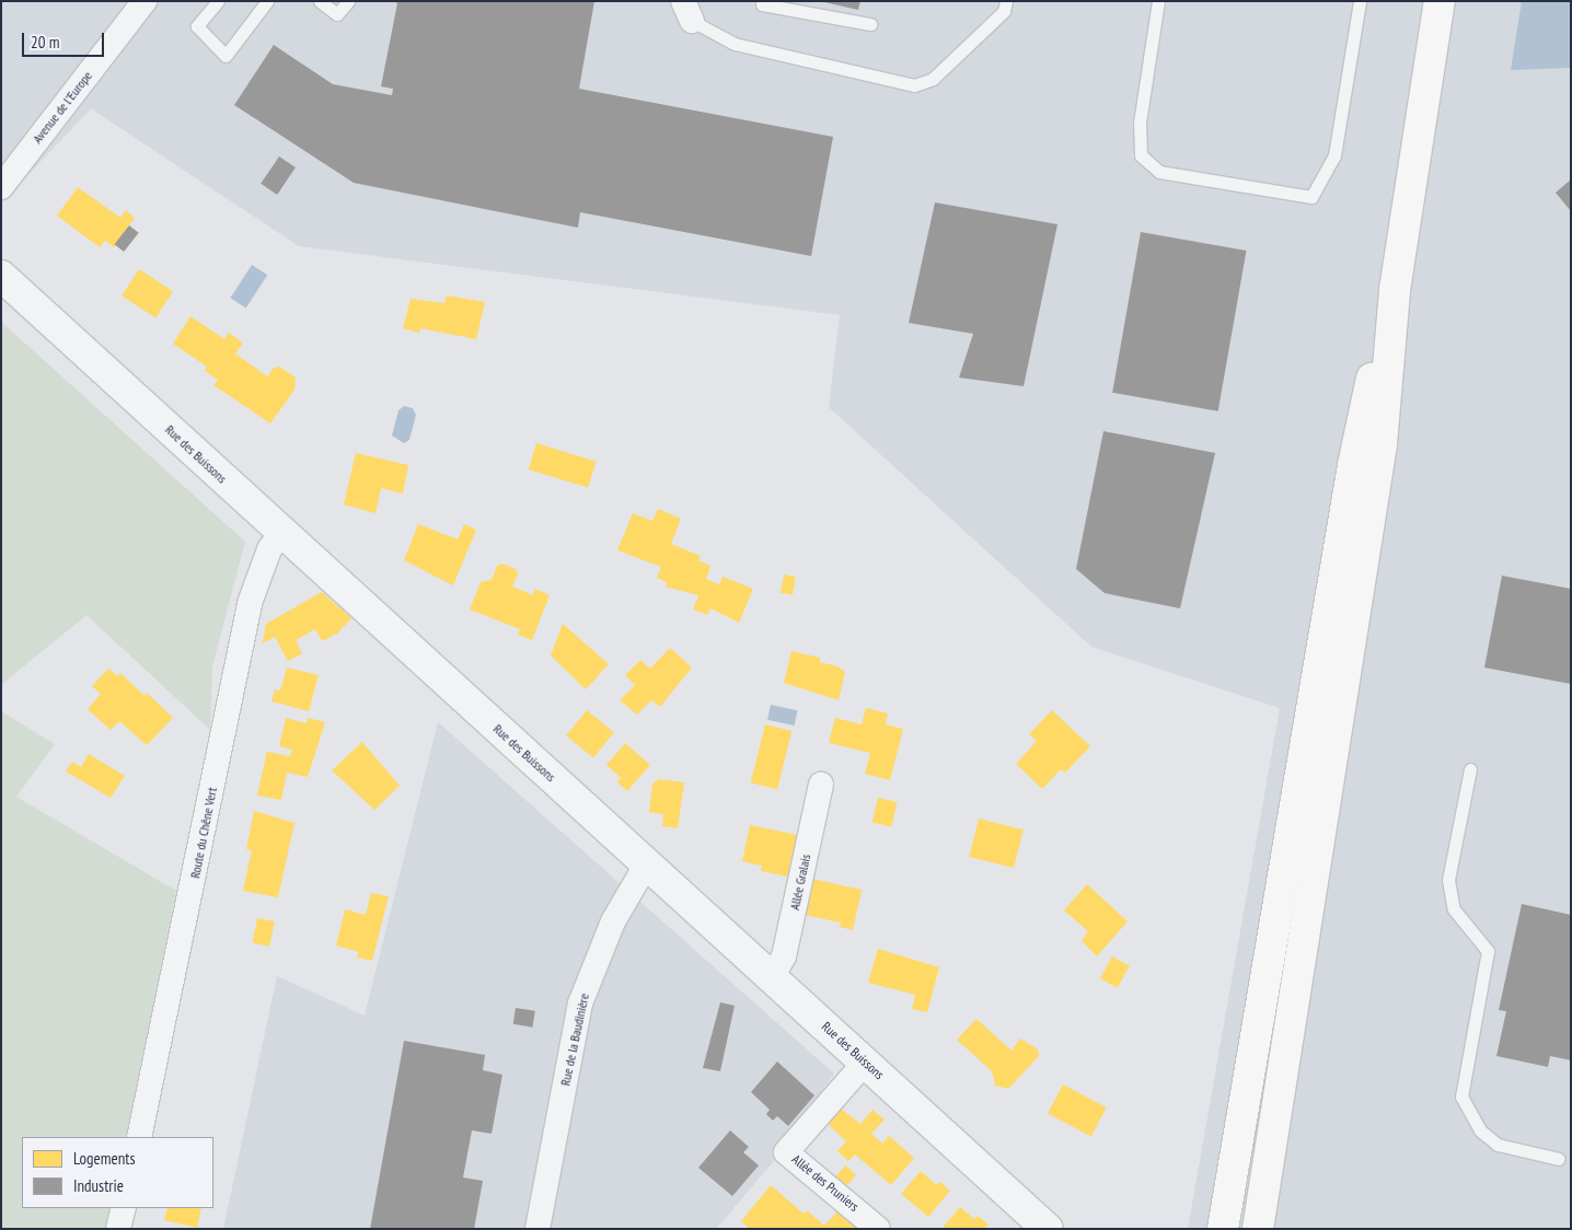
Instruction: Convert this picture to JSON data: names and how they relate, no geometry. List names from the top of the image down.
{
  "streets": {
    "street": [
      "Avenue de l'Europe",
      "Rue des Buissons",
      "Route du Chêne Vert",
      "Allée Gralais",
      "Rue de la Baudinière",
      "Allée des Pruniers"
    ]
  },
  "crossings": [
    ["Rue des Buissons", "Route du Chêne Vert"],
    ["Rue des Buissons", "Allée Gralais"],
    ["Rue des Buissons", "Rue de la Baudinière"],
    ["Rue des Buissons", "Allée des Pruniers"]
  ],
  "legend": ["Logements", "Industrie"],
  "scale_bar": "20 m"
}
